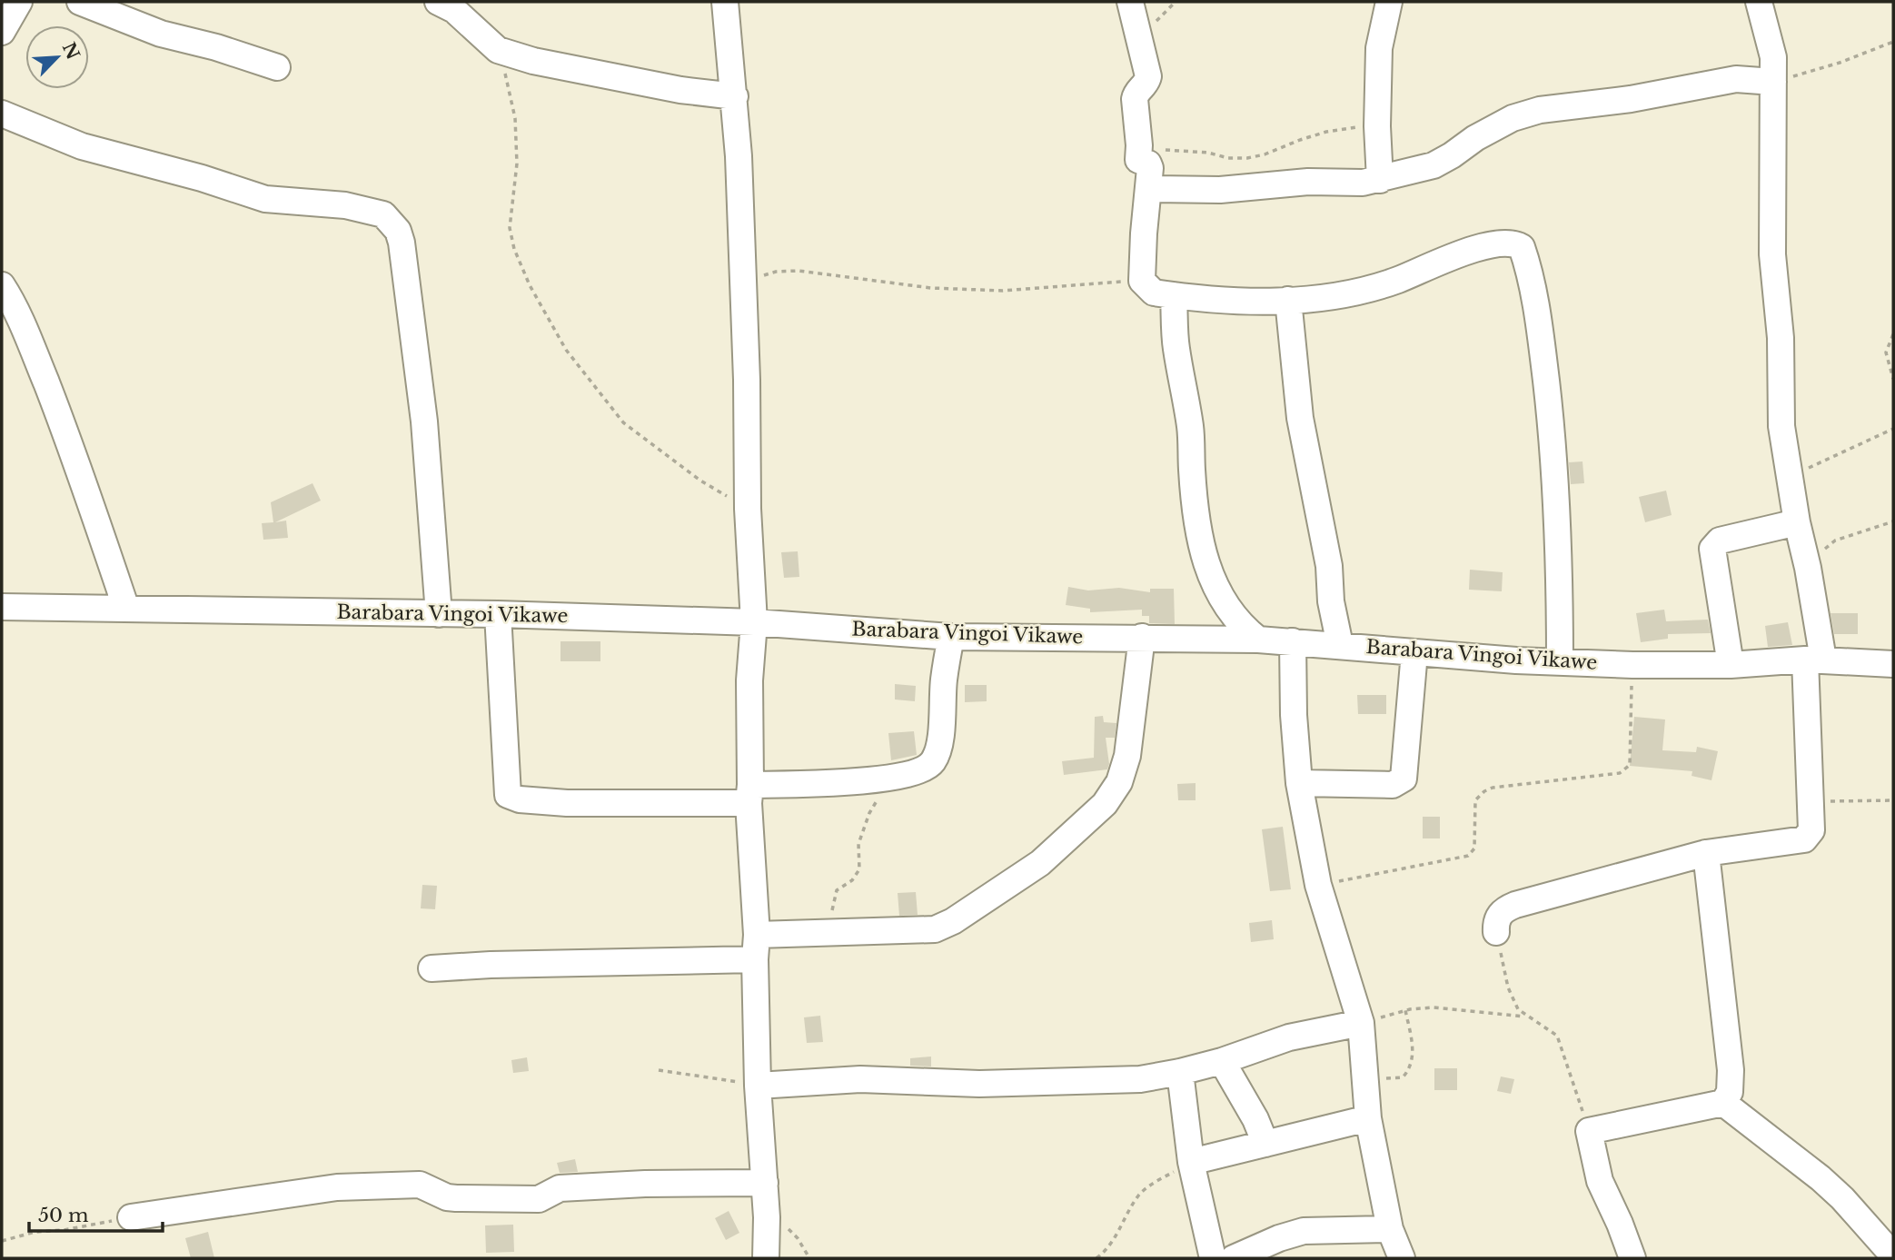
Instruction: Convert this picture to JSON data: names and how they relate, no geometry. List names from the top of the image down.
{
  "streets": {
    "street": ["Barabara Vingoi Vikawe"]
  },
  "scale_bar": "50 m",
  "north": "top right"
}
